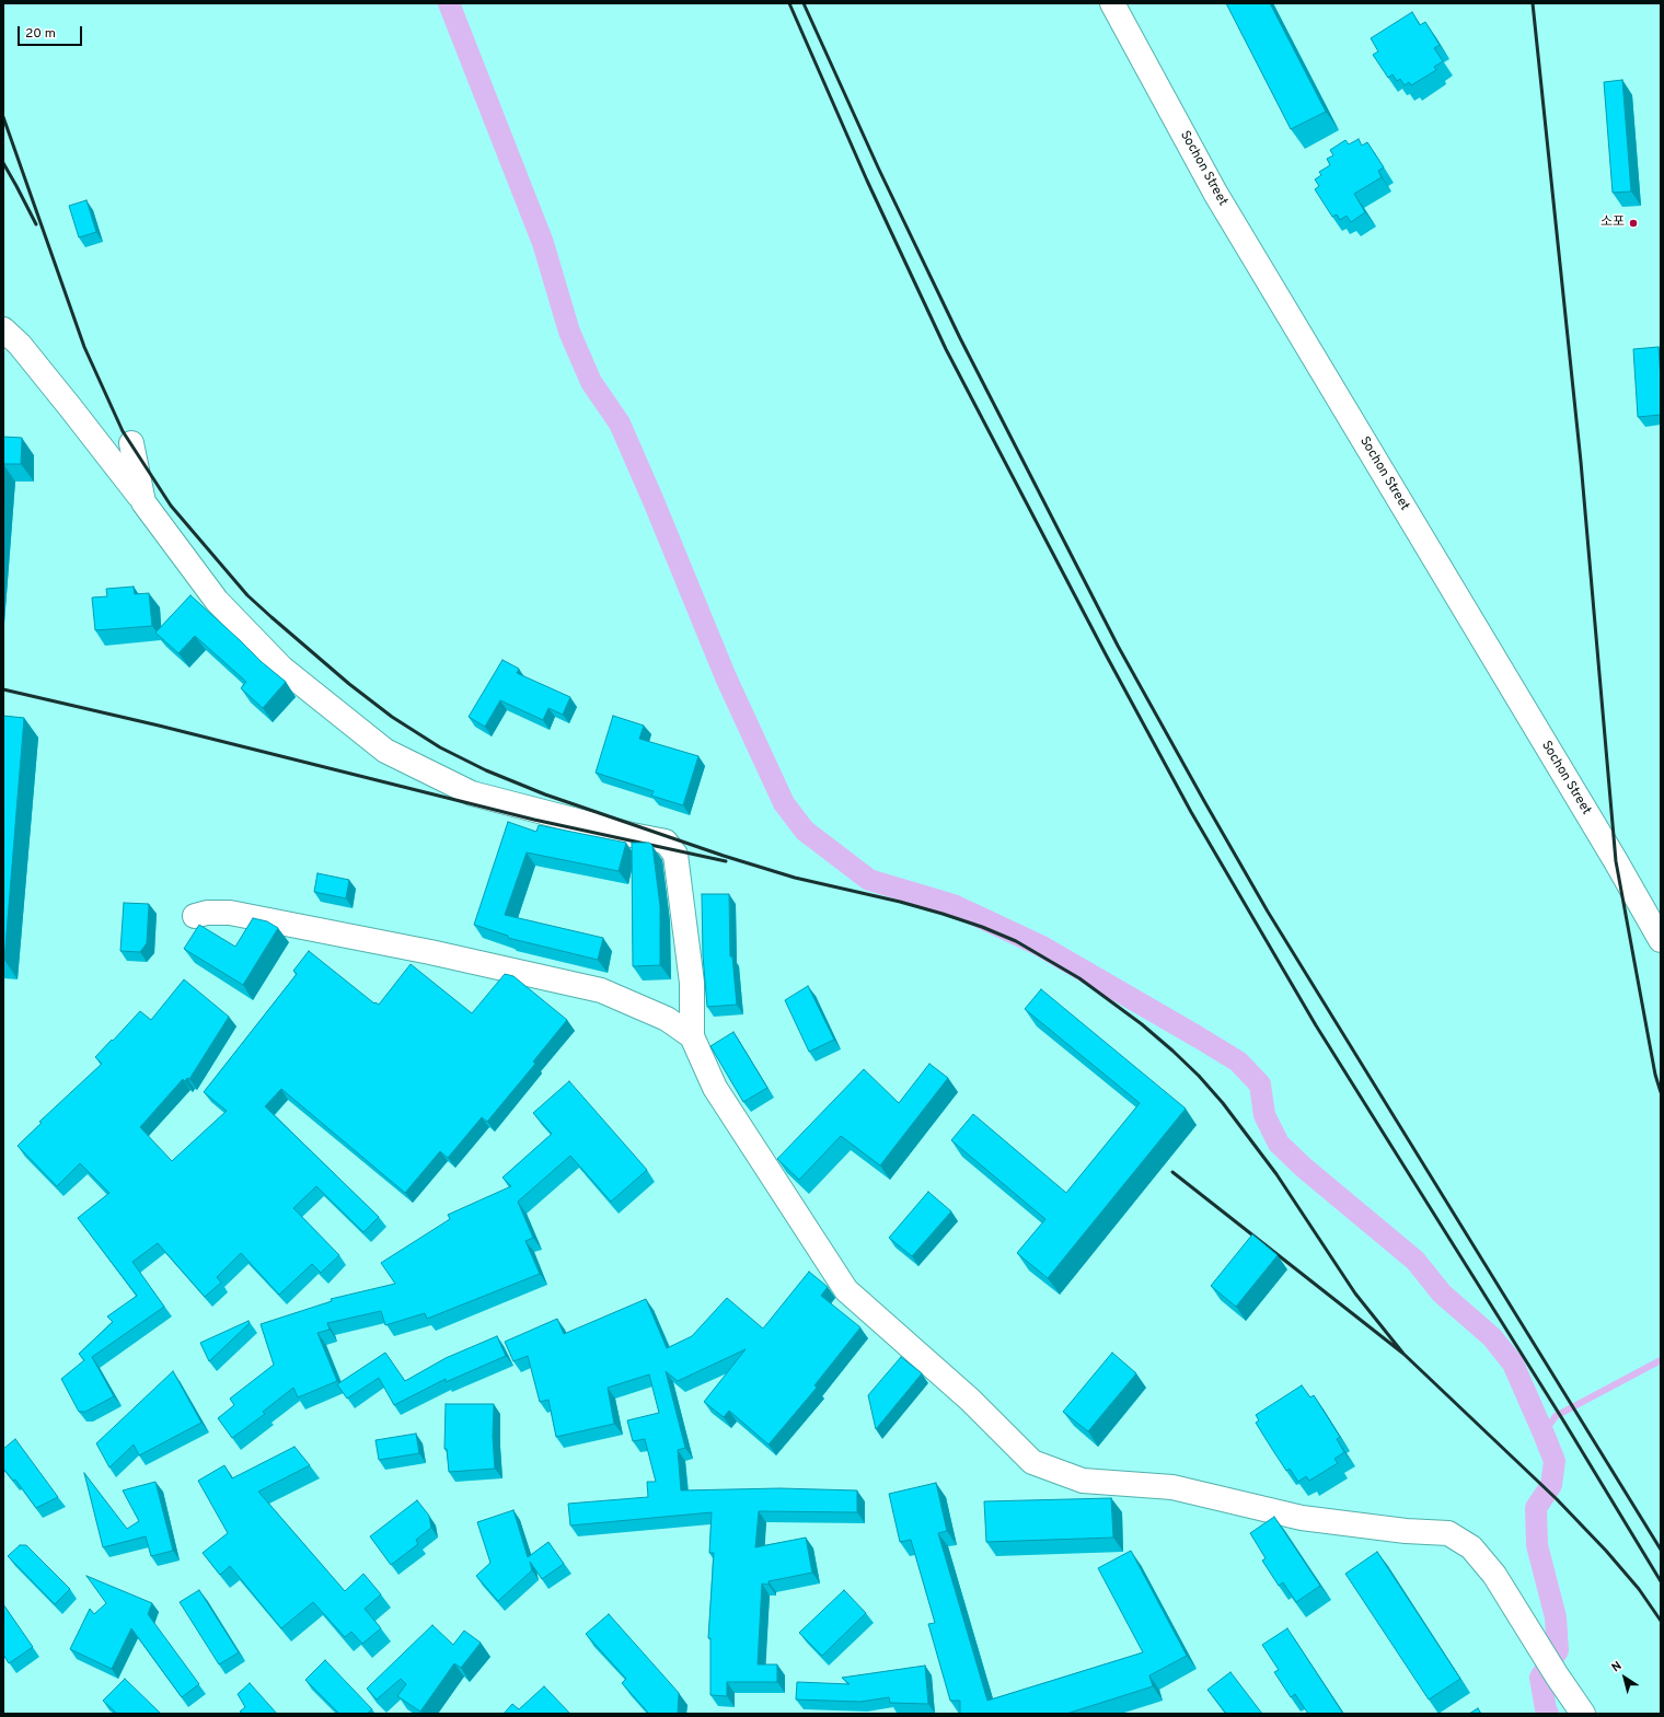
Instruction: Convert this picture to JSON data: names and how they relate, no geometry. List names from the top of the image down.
{
  "streets": {
    "street": ["Sochon Street"]
  },
  "places": ["소포"],
  "scale_bar": "20 m",
  "north": "top left"
}
